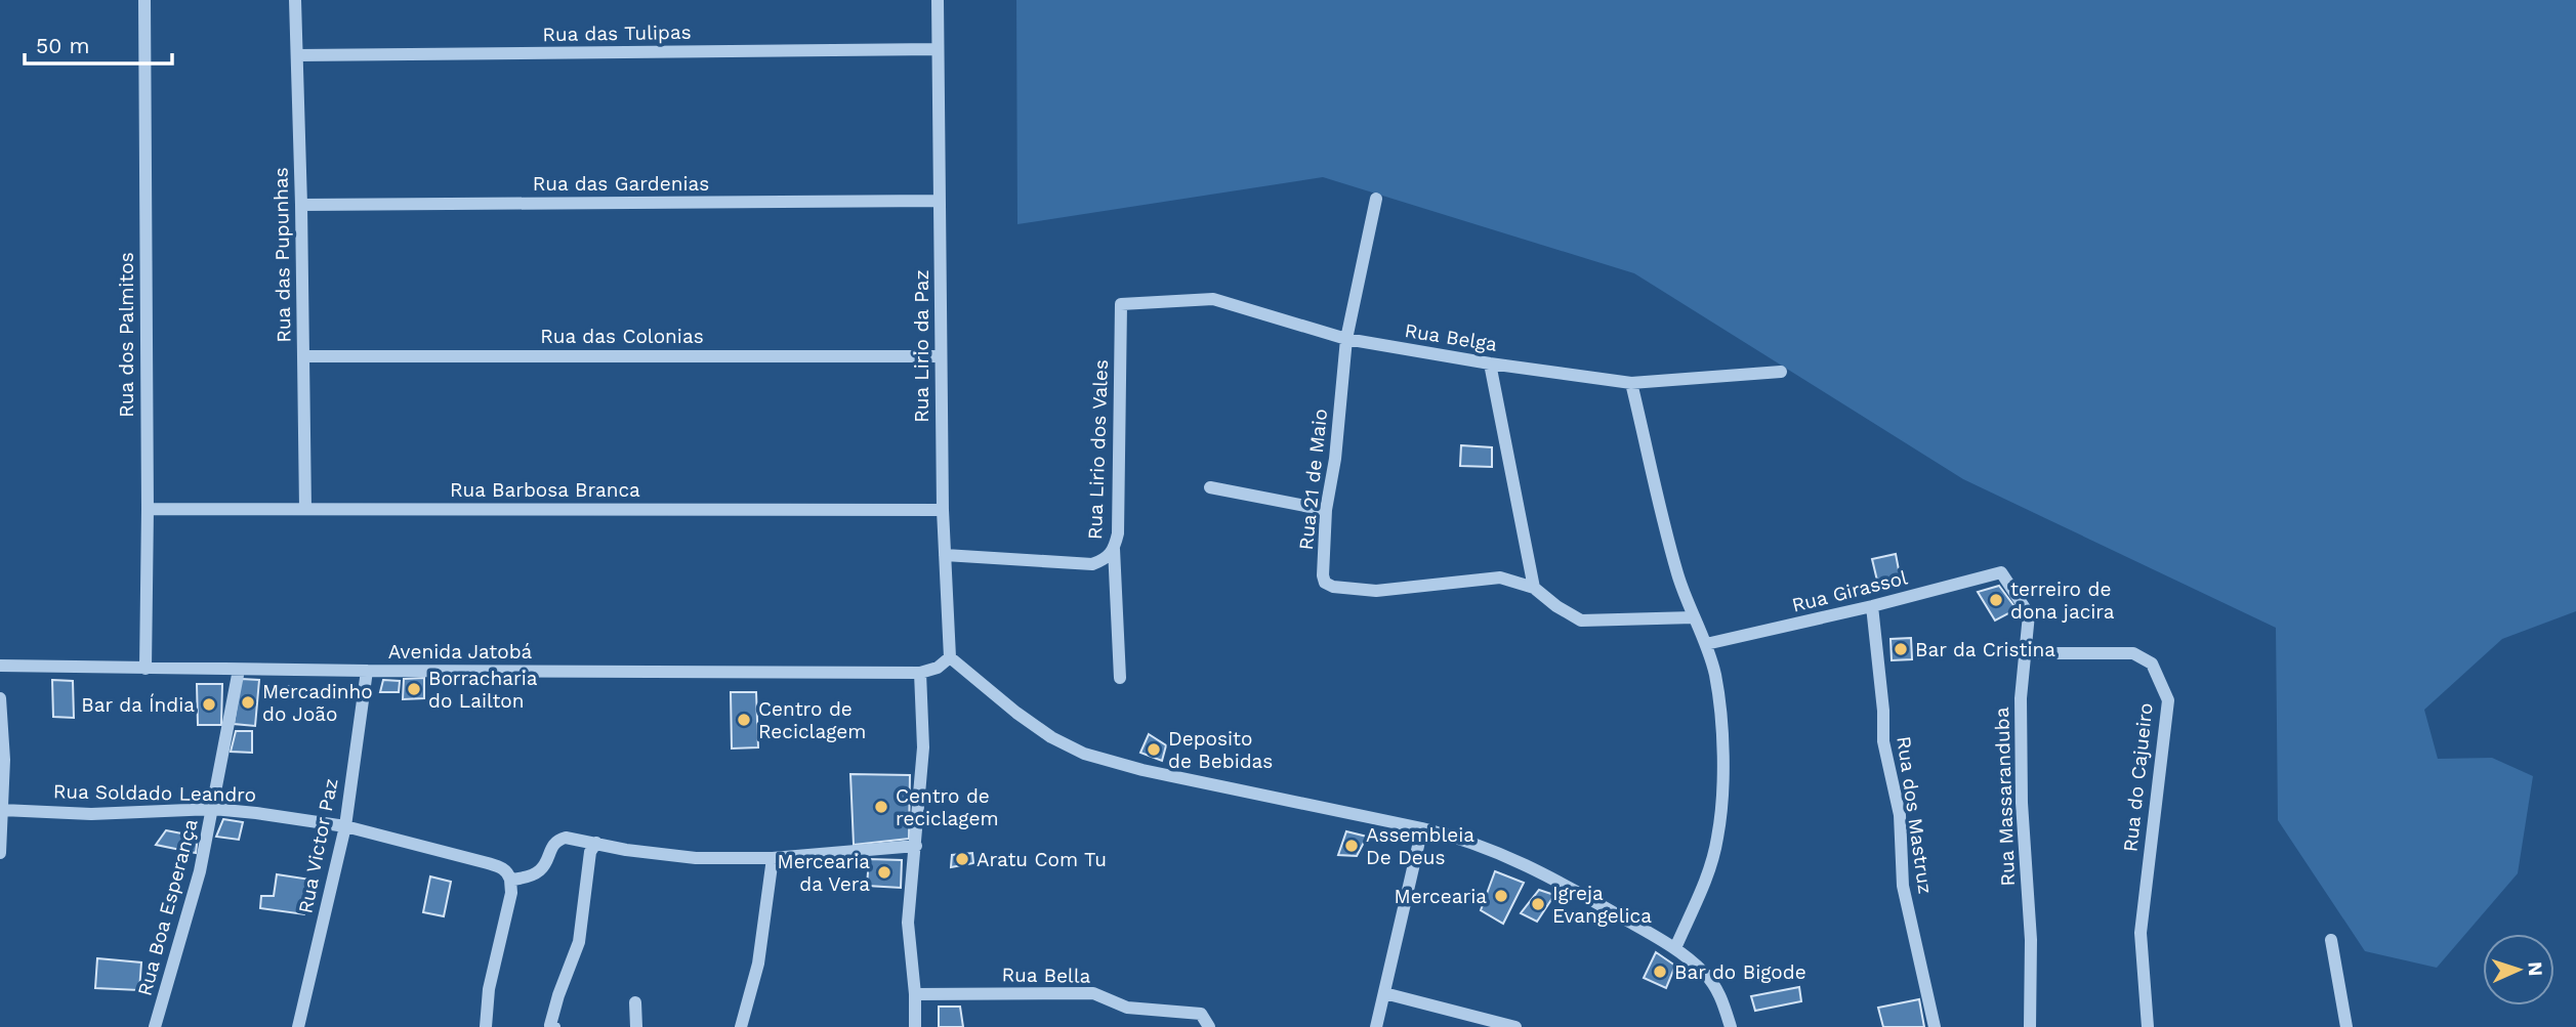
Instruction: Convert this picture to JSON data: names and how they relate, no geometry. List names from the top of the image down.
{
  "streets": {
    "street": [
      "Rua das Tulipas",
      "Rua das Gardenias",
      "Rua das Pupunhas",
      "Rua dos Palmitos",
      "Rua das Colonias",
      "Rua Belga",
      "Rua Lirio da Paz",
      "Rua Lirio dos Vales",
      "Rua 21 de Maio",
      "Rua Barbosa Branca",
      "Rua Girassol",
      "Avenida Jatobá",
      "Rua do Cajueiro",
      "Rua Soldado Leandro",
      "Rua Massaranduba",
      "Rua dos Mastruz",
      "Rua Victor Paz",
      "Rua Boa Esperança",
      "Rua Bella"
    ]
  },
  "crossings": [
    ["Rua das Tulipas", "Rua das Pupunhas"],
    ["Rua das Tulipas", "Rua Lirio da Paz"],
    ["Rua das Gardenias", "Rua das Pupunhas"],
    ["Rua das Gardenias", "Rua Lirio da Paz"],
    ["Rua das Pupunhas", "Rua das Colonias"],
    ["Rua das Pupunhas", "Rua Barbosa Branca"],
    ["Rua dos Palmitos", "Rua Barbosa Branca"],
    ["Rua dos Palmitos", "Avenida Jatobá"],
    ["Rua das Colonias", "Rua Lirio da Paz"],
    ["Rua Belga", "Rua Lirio dos Vales"],
    ["Rua Belga", "Rua 21 de Maio"],
    ["Rua Lirio da Paz", "Rua Lirio dos Vales"],
    ["Rua Lirio da Paz", "Rua Barbosa Branca"],
    ["Rua Girassol", "Rua Massaranduba"],
    ["Rua Girassol", "Rua dos Mastruz"],
    ["Avenida Jatobá", "Rua Victor Paz"],
    ["Avenida Jatobá", "Rua Boa Esperança"],
    ["Rua do Cajueiro", "Rua Massaranduba"],
    ["Rua Soldado Leandro", "Rua Victor Paz"],
    ["Rua Soldado Leandro", "Rua Boa Esperança"]
  ],
  "places": [
    "terreiro de dona jacira",
    "Bar da Cristina",
    "Borracharia do Lailton",
    "Mercadinho do João",
    "Bar da Índia",
    "Centro de Reciclagem",
    "Deposito de Bebidas",
    "Centro de reciclagem",
    "Assembleia De Deus",
    "Aratu Com Tu",
    "Mercearia da Vera",
    "Mercearia",
    "Igreja Evangelica",
    "Bar do Bigode"
  ],
  "scale_bar": "50 m",
  "north": "right"
}
